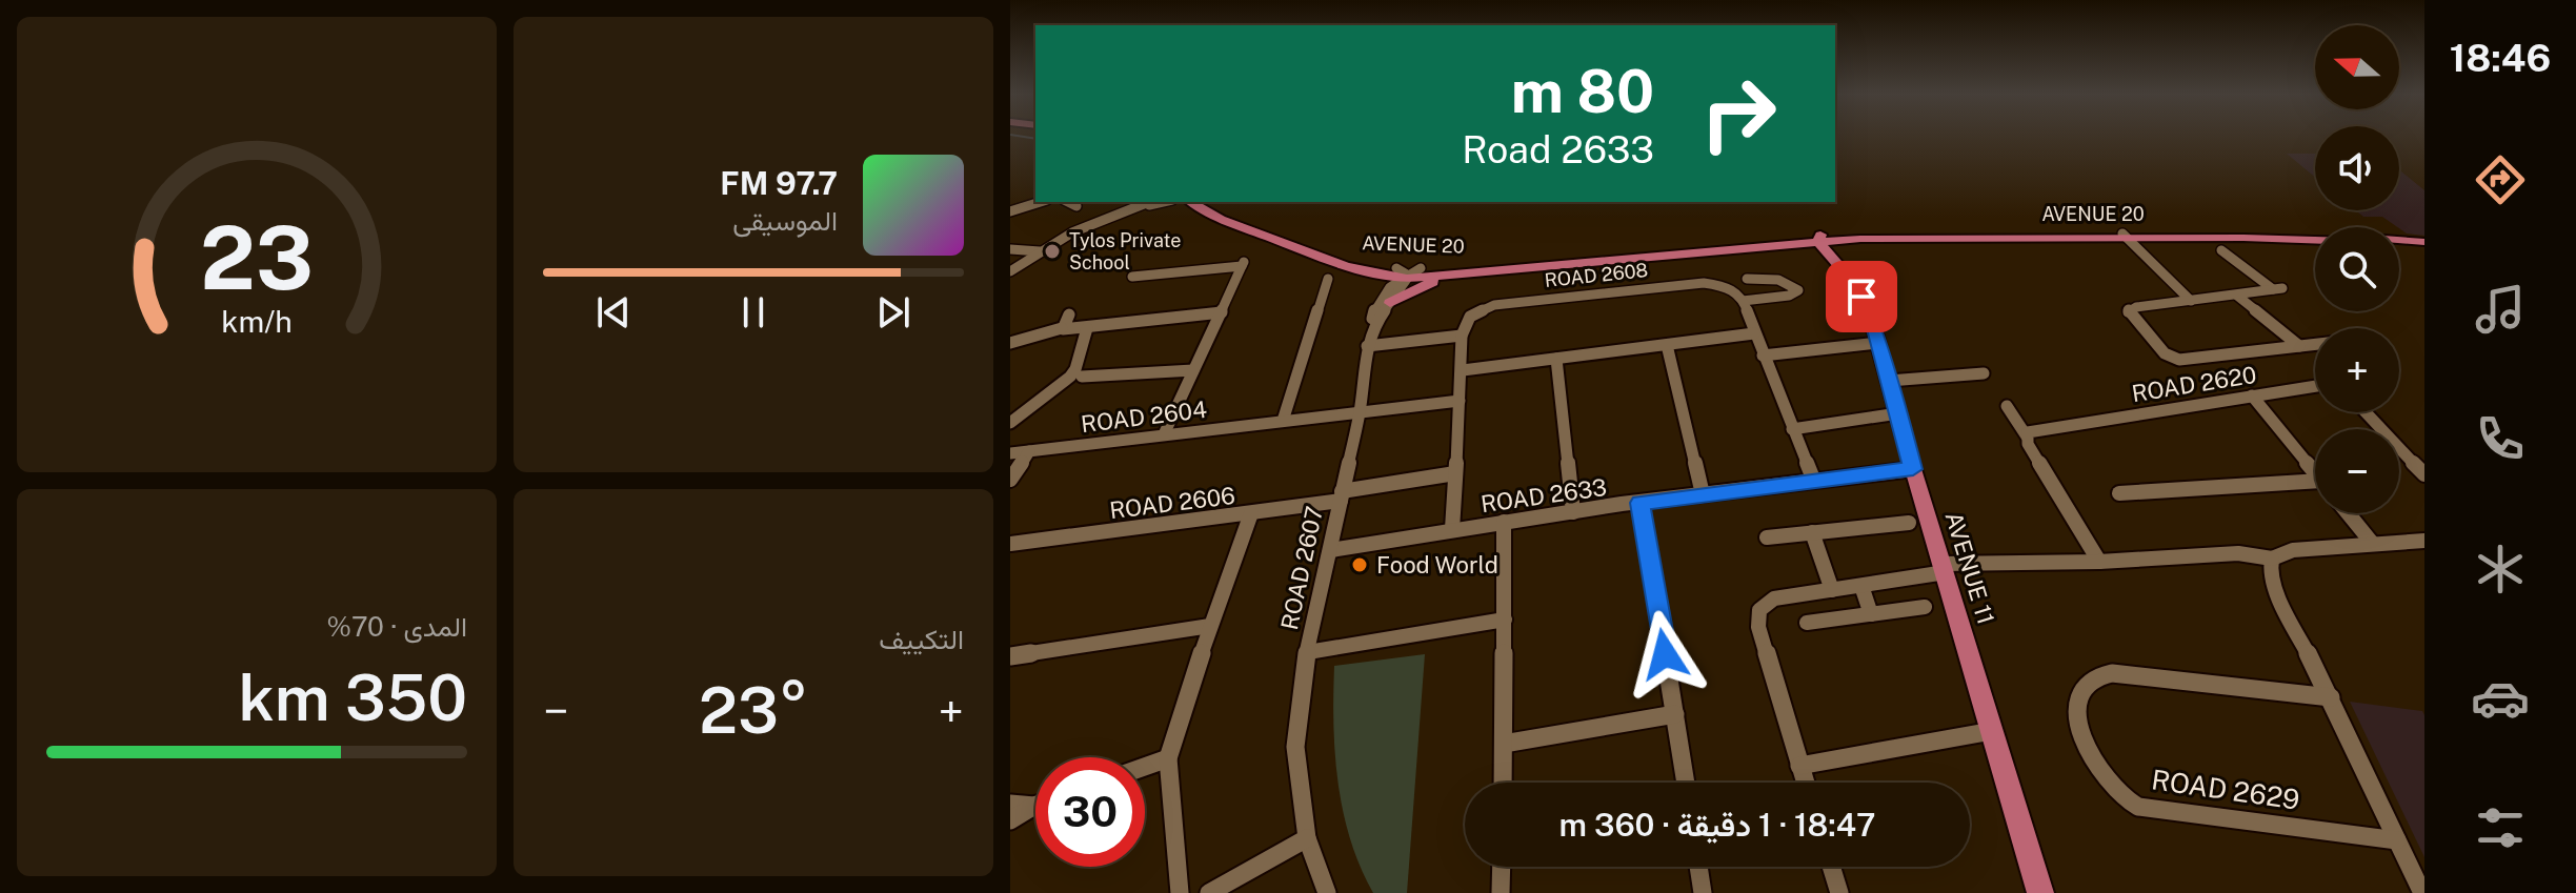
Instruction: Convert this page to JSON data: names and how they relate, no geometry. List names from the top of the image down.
{
  "streets": {
    "main road": ["AVENUE 20", "AVENUE 11"],
    "street": [
      "ROAD 2608",
      "ROAD 2620",
      "ROAD 2604",
      "ROAD 2633",
      "ROAD 2606",
      "ROAD 2607",
      "ROAD 2629"
    ]
  },
  "crossings": [
    ["AVENUE 20", "ROAD 2607"],
    ["AVENUE 20", "AVENUE 11"],
    ["ROAD 2604", "ROAD 2607"],
    ["ROAD 2633", "ROAD 2607"],
    ["ROAD 2633", "AVENUE 11"],
    ["ROAD 2606", "ROAD 2607"]
  ],
  "places": ["Tylos Private School", "Food World"],
  "north": "left",
  "page": {
    "tabs": "18:46",
    "map_buttons": ["+", "−"],
    "turn": ["80 m", "Road 2633"],
    "song": ["97.7 FM", "الموسيقى"],
    "tile": [
      "التكييف",
      ["المدى · 70%", "350 km"]
    ],
    "heat": ["−", "23°", "+"],
    "limit": "30",
    "trip": "18:47 · 1 دقيقة · 360 m",
    "gauge": ["23", "km/h"]
  }
}
